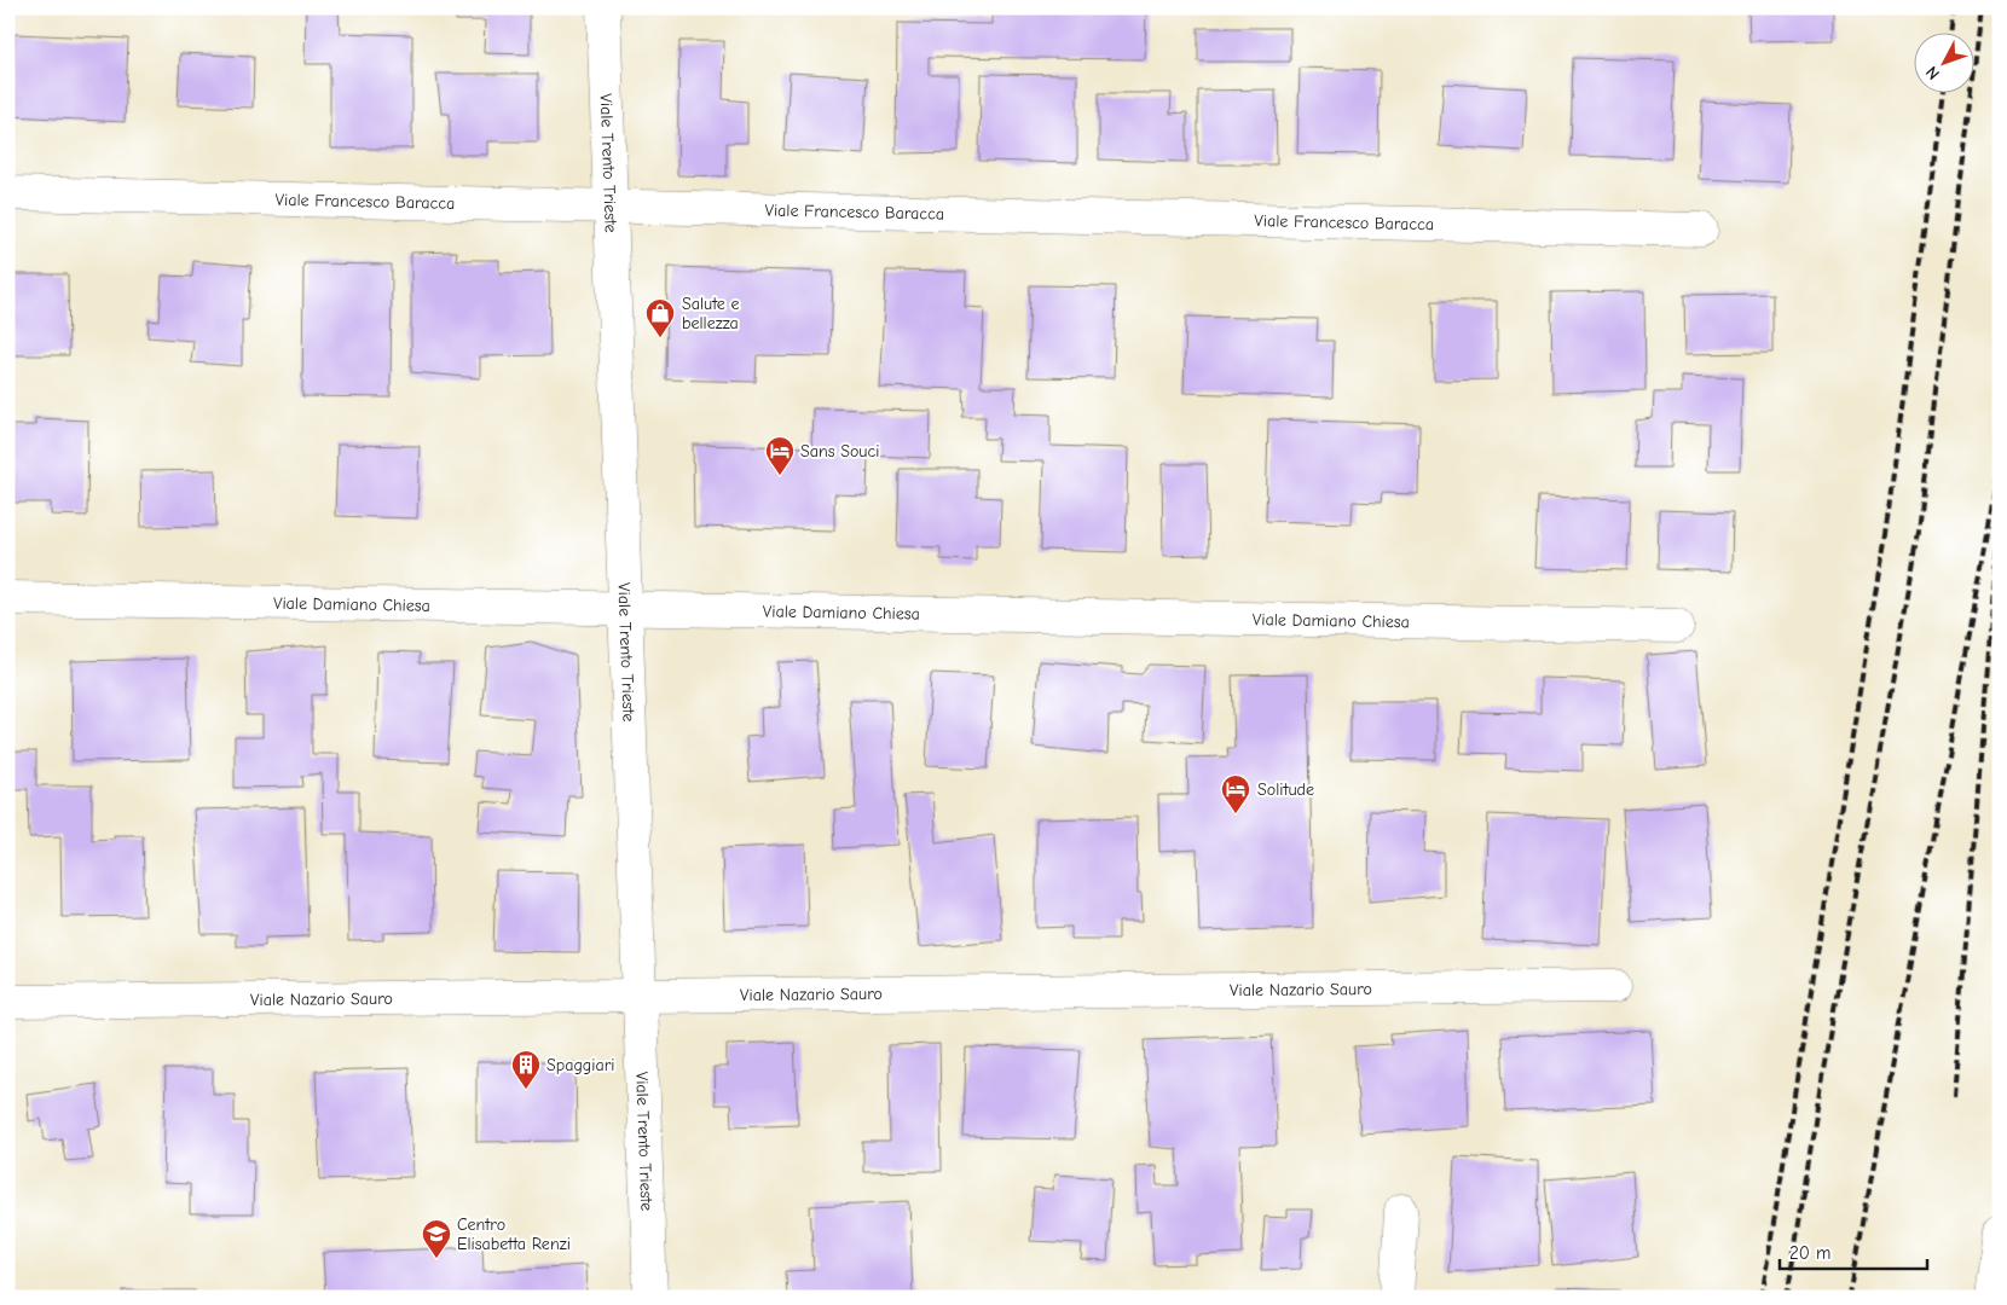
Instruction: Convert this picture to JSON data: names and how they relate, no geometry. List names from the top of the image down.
{
  "streets": {
    "street": [
      "Viale Trento Trieste",
      "Viale Francesco Baracca",
      "Viale Damiano Chiesa",
      "Viale Nazario Sauro"
    ]
  },
  "crossings": [
    ["Viale Trento Trieste", "Viale Francesco Baracca"],
    ["Viale Trento Trieste", "Viale Damiano Chiesa"],
    ["Viale Trento Trieste", "Viale Nazario Sauro"]
  ],
  "places": {
    "shop": ["Salute e bellezza"],
    "hotel": ["Sans Souci", "Solitude"],
    "building": ["Spaggiari"],
    "school or university": ["Centro Elisabetta Renzi"]
  },
  "scale_bar": "20 m",
  "north": "bottom left"
}
